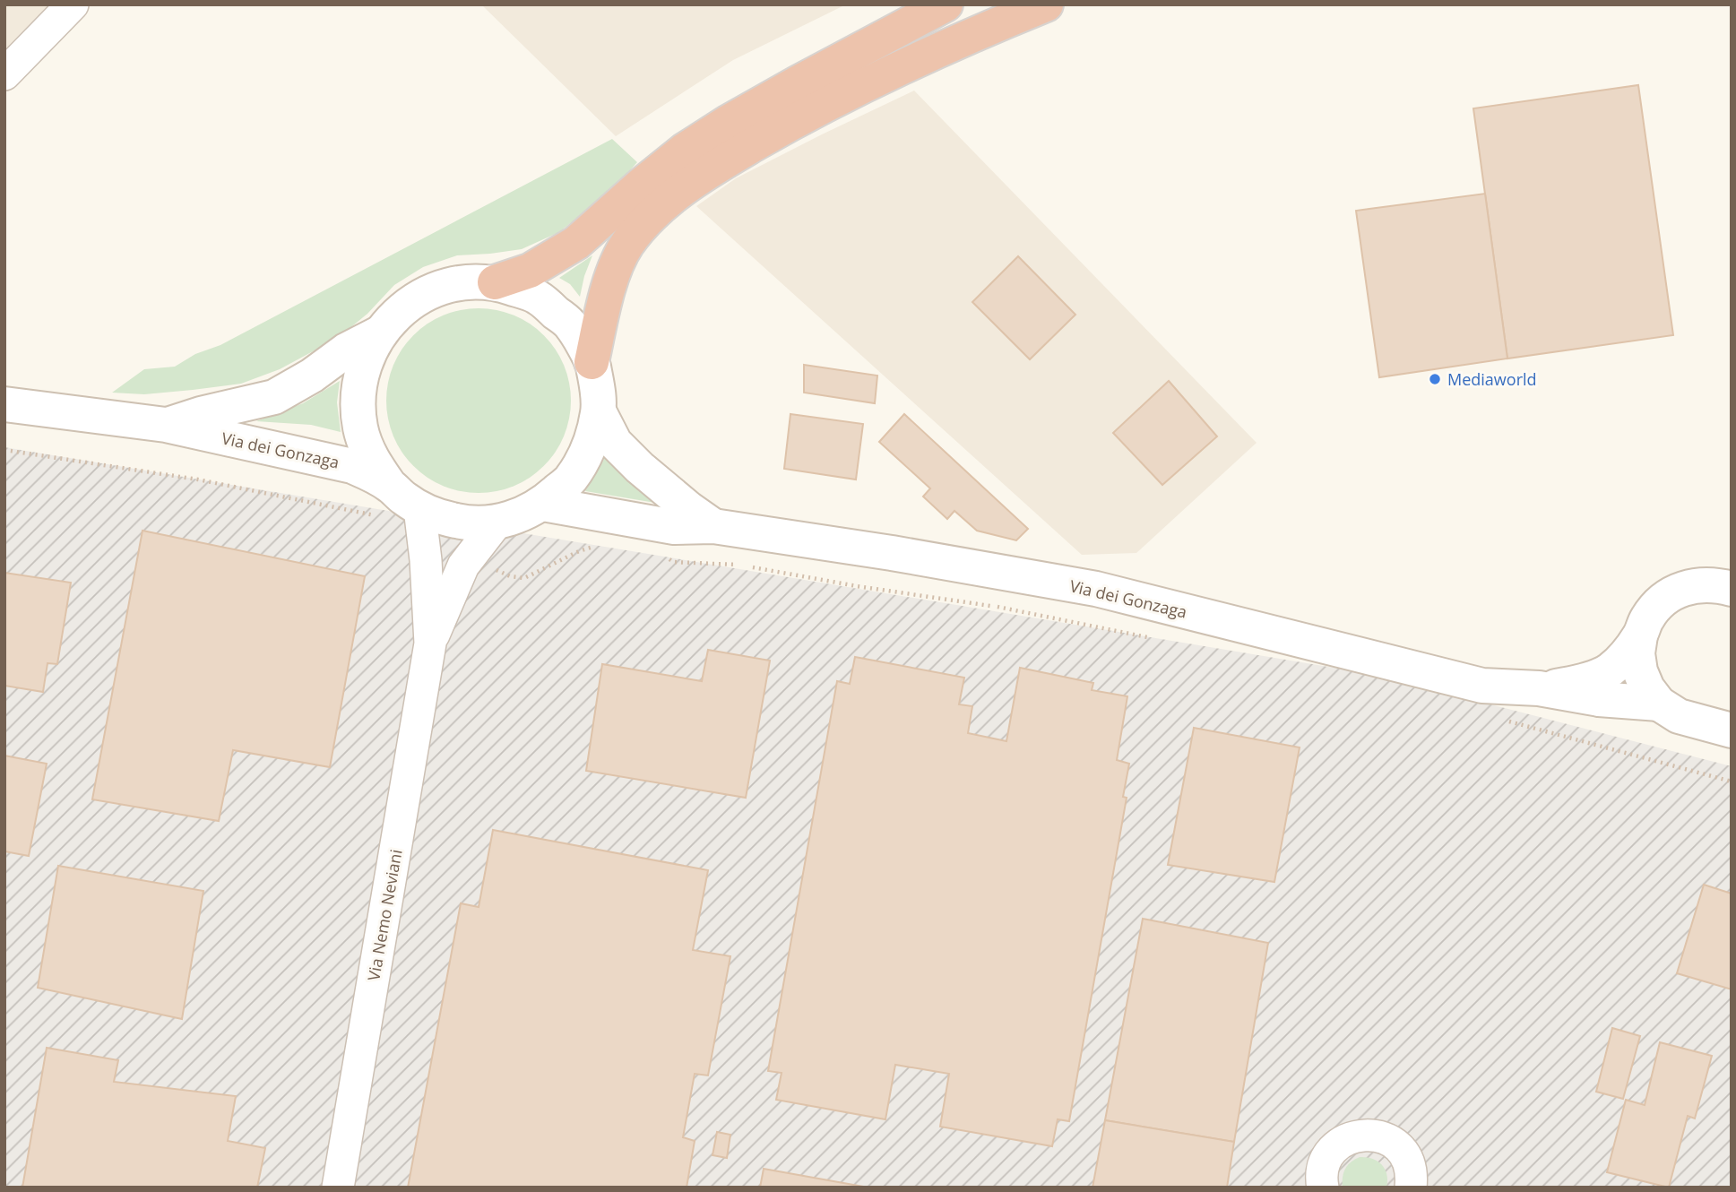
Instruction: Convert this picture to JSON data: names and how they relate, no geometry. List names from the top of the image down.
{
  "streets": {
    "main road": ["Via dei Gonzaga"],
    "street": ["Via Nemo Neviani"]
  },
  "crossings": [
    ["Via dei Gonzaga", "Via Nemo Neviani"]
  ],
  "places": ["Mediaworld"]
}
